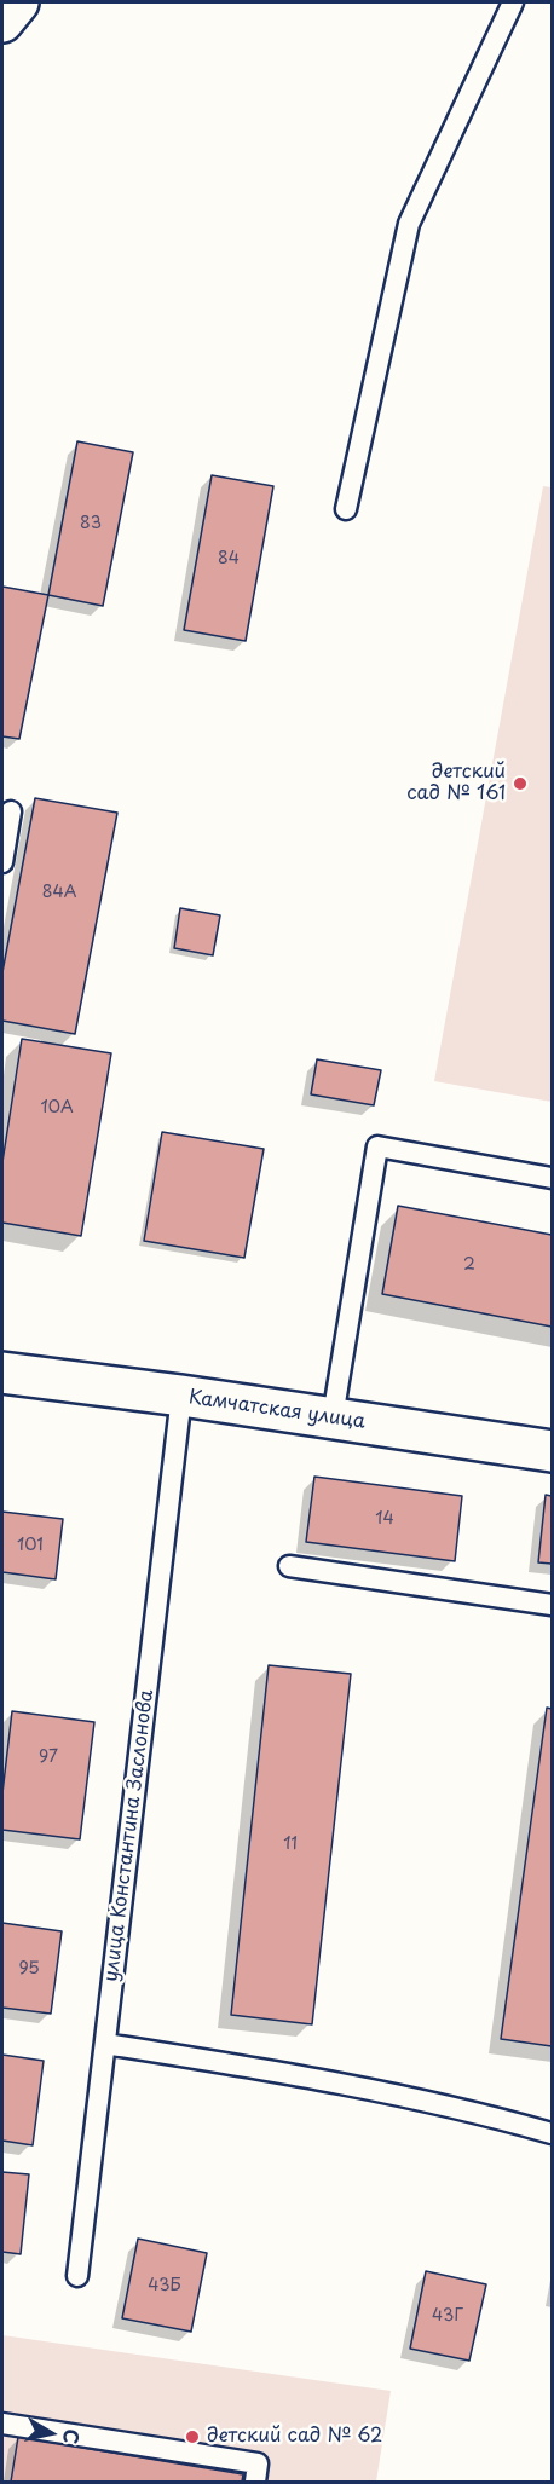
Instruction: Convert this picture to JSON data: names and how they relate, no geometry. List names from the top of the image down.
{
  "streets": {
    "street": ["Камчатская улица"],
    "lane": ["улица Константина Заслонова"]
  },
  "crossings": [
    ["Камчатская улица", "улица Константина Заслонова"]
  ],
  "places": ["детский сад № 161", "детский сад № 62"],
  "house_numbers": [
    "83",
    "84",
    "84А",
    "10А",
    "2",
    "14",
    "101",
    "97",
    "11",
    "95",
    "43Б",
    "43Г"
  ],
  "north": "right"
}
